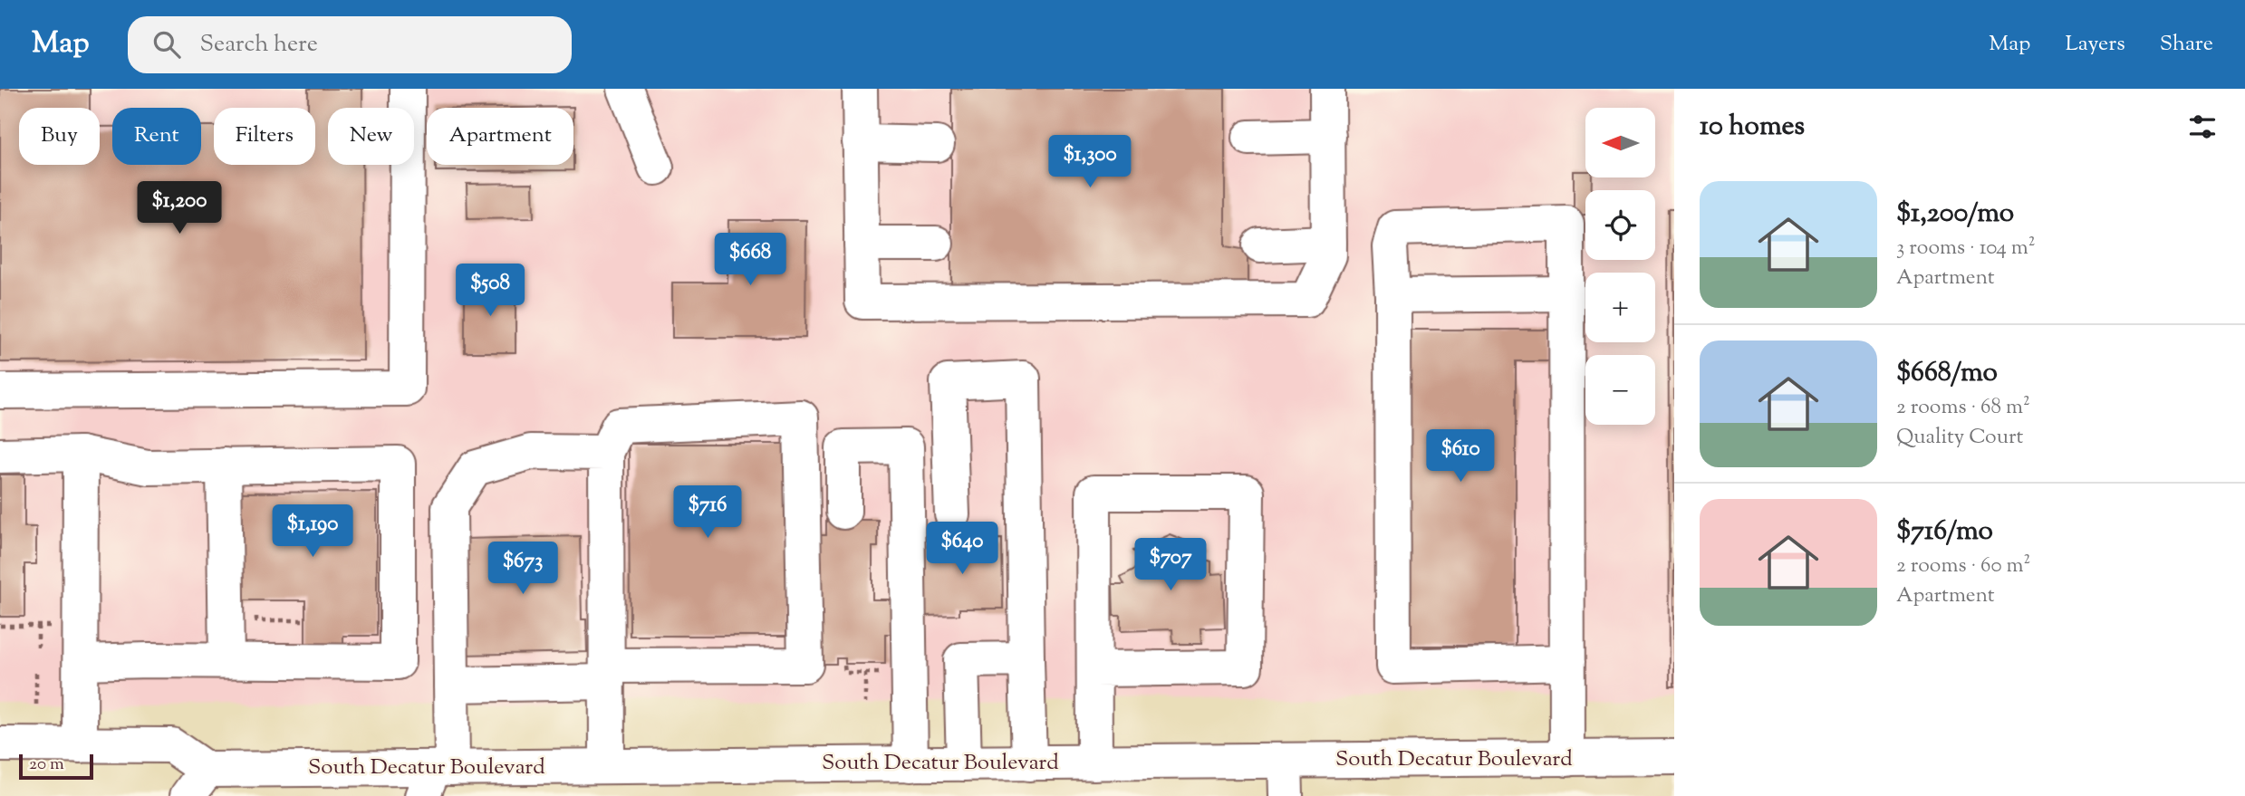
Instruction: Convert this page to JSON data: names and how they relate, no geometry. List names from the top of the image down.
{
  "streets": {
    "main road": ["South Decatur Boulevard"]
  },
  "scale_bar": "20 m",
  "north": "left",
  "page": {
    "header": "Map",
    "search": "Search here",
    "nav": ["Map", "Layers", "Share"],
    "heading": "10 homes",
    "map_buttons": ["+", "−"],
    "chip": [
      "Buy",
      "Rent",
      "Filters",
      "New",
      "Apartment"
    ],
    "price": [
      "$1,300",
      "$1,200",
      "$668",
      "$508",
      "$610",
      "$716",
      "$1,190",
      "$640",
      "$707",
      "$673"
    ],
    "list": [
      {
        "name": "$1,200/mo",
        "note": "3 rooms · 104 m² · Apartment"
      },
      {
        "name": "$668/mo",
        "note": "2 rooms · 68 m² · Quality Court"
      },
      {
        "name": "$716/mo",
        "note": "2 rooms · 60 m² · Apartment"
      }
    ],
    "scale": "20 m"
  }
}
